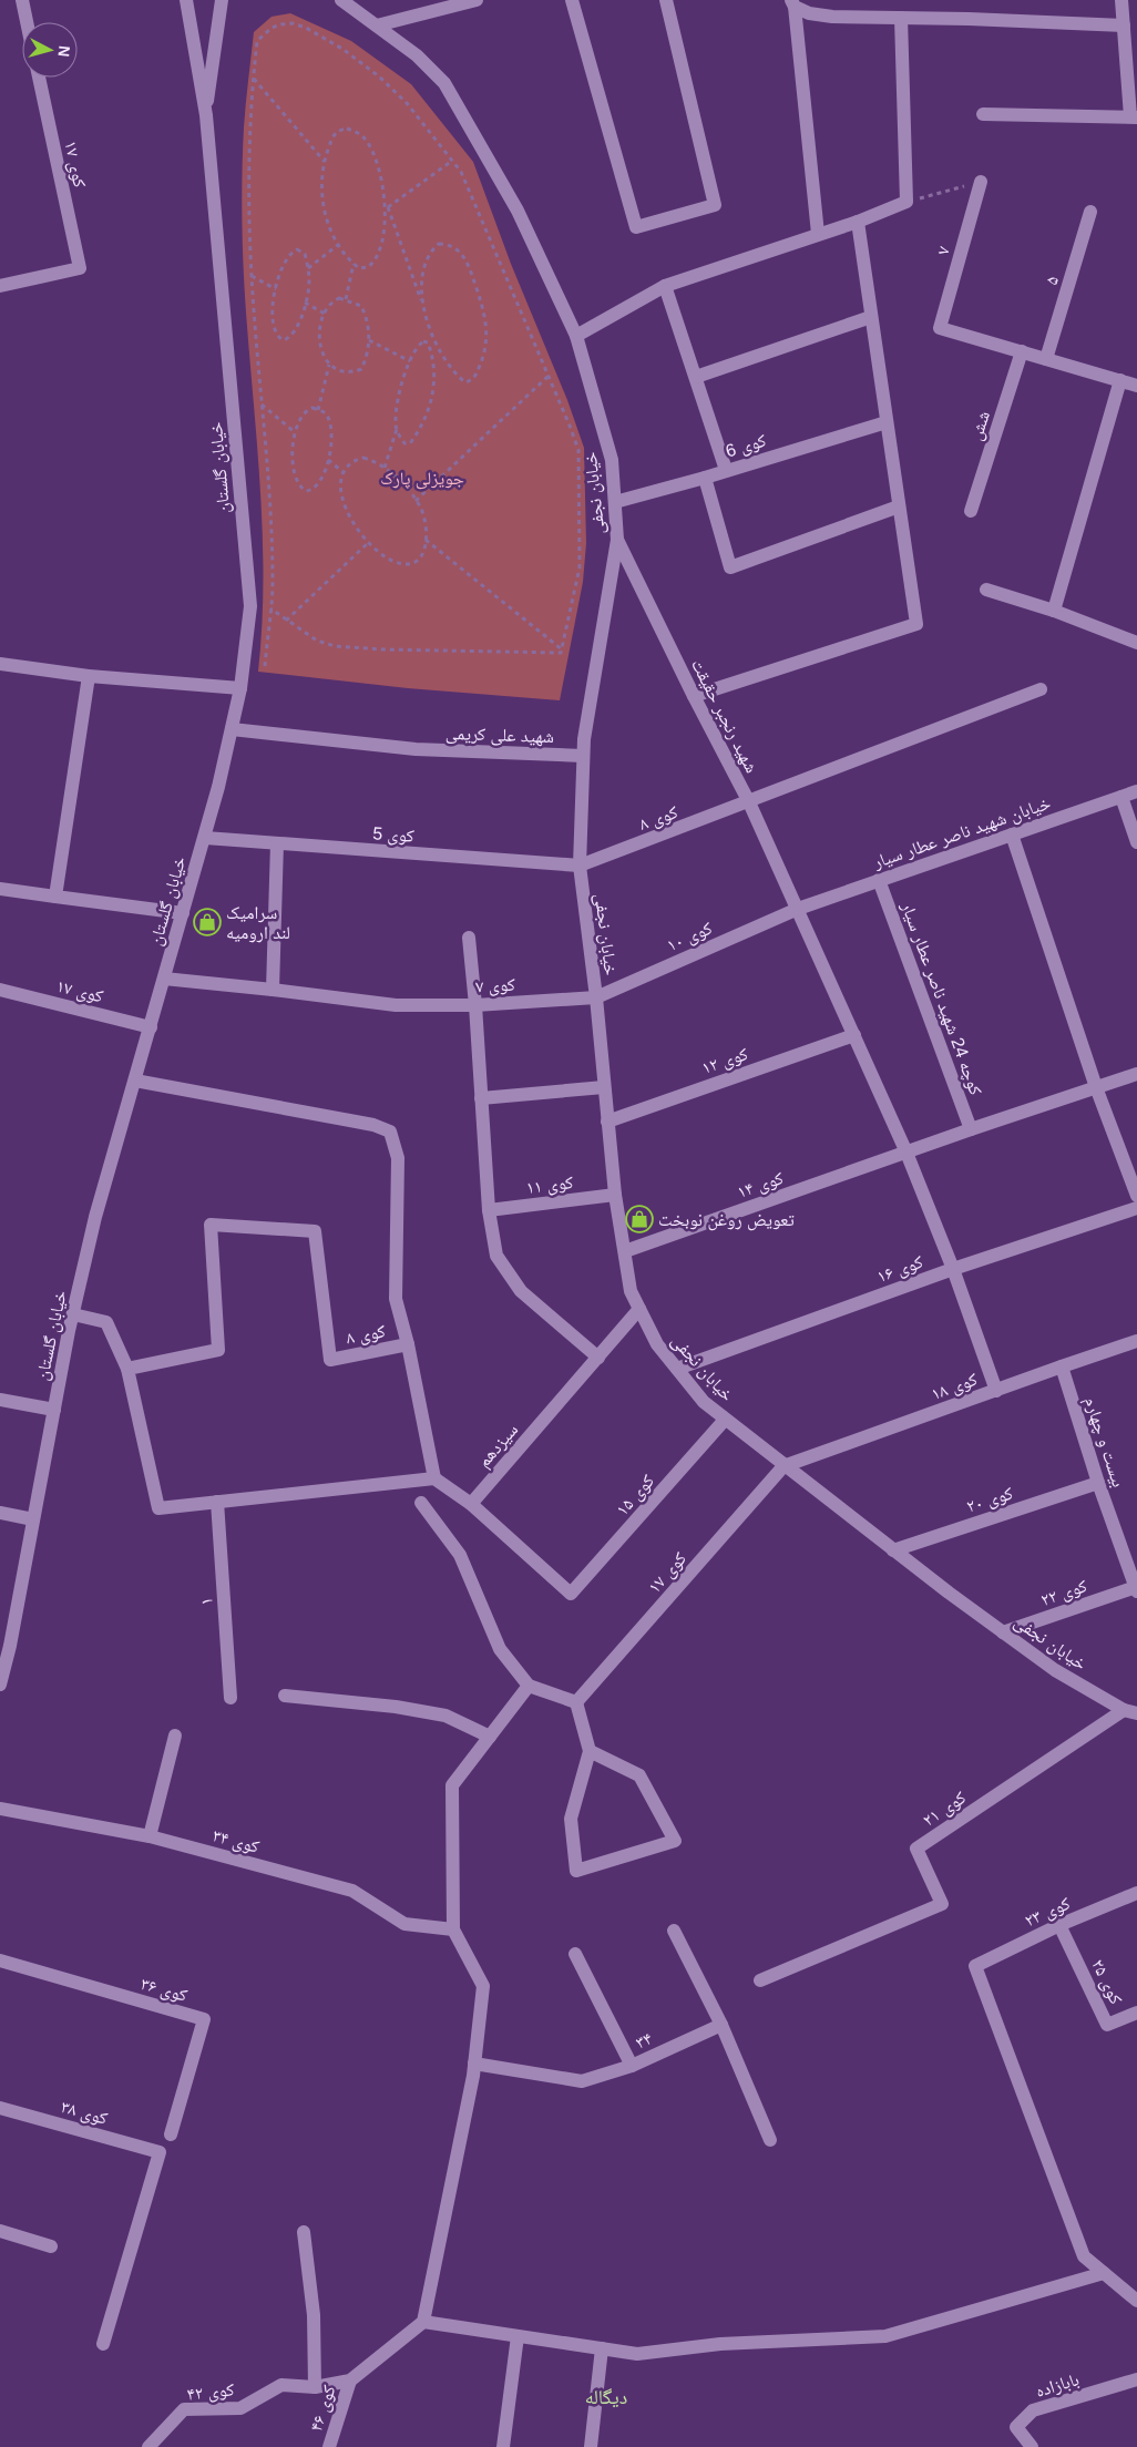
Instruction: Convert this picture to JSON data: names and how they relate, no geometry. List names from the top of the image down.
{
  "streets": {
    "street": [
      "کوی ۱۷",
      "۷",
      "۵",
      "شش",
      "کوی 6",
      "خیابان گلستان",
      "خیابان نجفی",
      "شهید رنجبر حقیقت",
      "شهید علی کریمی",
      "کوی ۸",
      "خیابان شهید ناصر عطار سیار",
      "کوی 5",
      "کوی ۱۰",
      "کوی ۷",
      "کوچه 24 شهید ناصر عطار سیار",
      "کوی ۱۲",
      "کوی ۱۱",
      "کوی ۱۴",
      "کوی ۱۶",
      "کوی ۱۸",
      "بیست و چهارم",
      "سیزدهم",
      "کوی ۱۵",
      "کوی ۲۰",
      "کوی ۲۲",
      "۱",
      "کوی ۲۱",
      "کوی ۳۴",
      "کوی ۲۳",
      "کوی ۲۵",
      "کوی ۳۶",
      "۳۴",
      "کوی ۳۸",
      "بابازاده",
      "کوی ۴۲",
      "کوی ۴۶"
    ]
  },
  "crossings": [
    ["کوی ۱۷", "خیابان گلستان"],
    ["کوی ۱۷", "خیابان نجفی"],
    ["کوی ۱۷", "کوی ۱۸"],
    ["۷", "شش"],
    ["کوی 6", "خیابان نجفی"],
    ["خیابان گلستان", "شهید علی کریمی"],
    ["خیابان گلستان", "کوی 5"],
    ["خیابان گلستان", "کوی ۷"],
    ["خیابان نجفی", "شهید رنجبر حقیقت"],
    ["خیابان نجفی", "شهید علی کریمی"],
    ["خیابان نجفی", "کوی ۸"],
    ["خیابان نجفی", "کوی 5"],
    ["خیابان نجفی", "کوی ۱۰"],
    ["خیابان نجفی", "کوی ۷"],
    ["خیابان نجفی", "کوی ۱۲"],
    ["خیابان نجفی", "کوی ۱۱"],
    ["خیابان نجفی", "کوی ۱۴"],
    ["خیابان نجفی", "کوی ۱۶"],
    ["خیابان نجفی", "کوی ۱۸"],
    ["خیابان نجفی", "سیزدهم"],
    ["خیابان نجفی", "کوی ۱۵"],
    ["خیابان نجفی", "کوی ۲۰"],
    ["خیابان نجفی", "کوی ۲۲"],
    ["خیابان نجفی", "کوی ۲۱"],
    ["شهید رنجبر حقیقت", "کوی ۸"],
    ["شهید رنجبر حقیقت", "خیابان شهید ناصر عطار سیار"],
    ["شهید رنجبر حقیقت", "کوی ۱۰"],
    ["شهید رنجبر حقیقت", "کوی ۱۲"],
    ["شهید رنجبر حقیقت", "کوی ۱۴"],
    ["شهید رنجبر حقیقت", "کوی ۱۶"],
    ["شهید رنجبر حقیقت", "کوی ۱۸"],
    ["کوی ۸", "کوی 5"],
    ["خیابان شهید ناصر عطار سیار", "کوی ۱۰"],
    ["خیابان شهید ناصر عطار سیار", "کوچه 24 شهید ناصر عطار سیار"],
    ["کوی ۱۰", "کوی ۷"],
    ["کوچه 24 شهید ناصر عطار سیار", "کوی ۱۴"],
    ["کوی ۱۸", "بیست و چهارم"],
    ["بیست و چهارم", "کوی ۲۰"],
    ["بیست و چهارم", "کوی ۲۲"],
    ["سیزدهم", "کوی ۱۵"],
    ["کوی ۲۳", "کوی ۲۵"],
    ["کوی ۴۲", "کوی ۴۶"]
  ],
  "districts": ["دیگاله"],
  "parks": ["جویزلی پارک"],
  "places": {
    "shop": ["سرامیک لند ارومیه", "تعویض روغن نوبخت"]
  },
  "north": "right"
}
